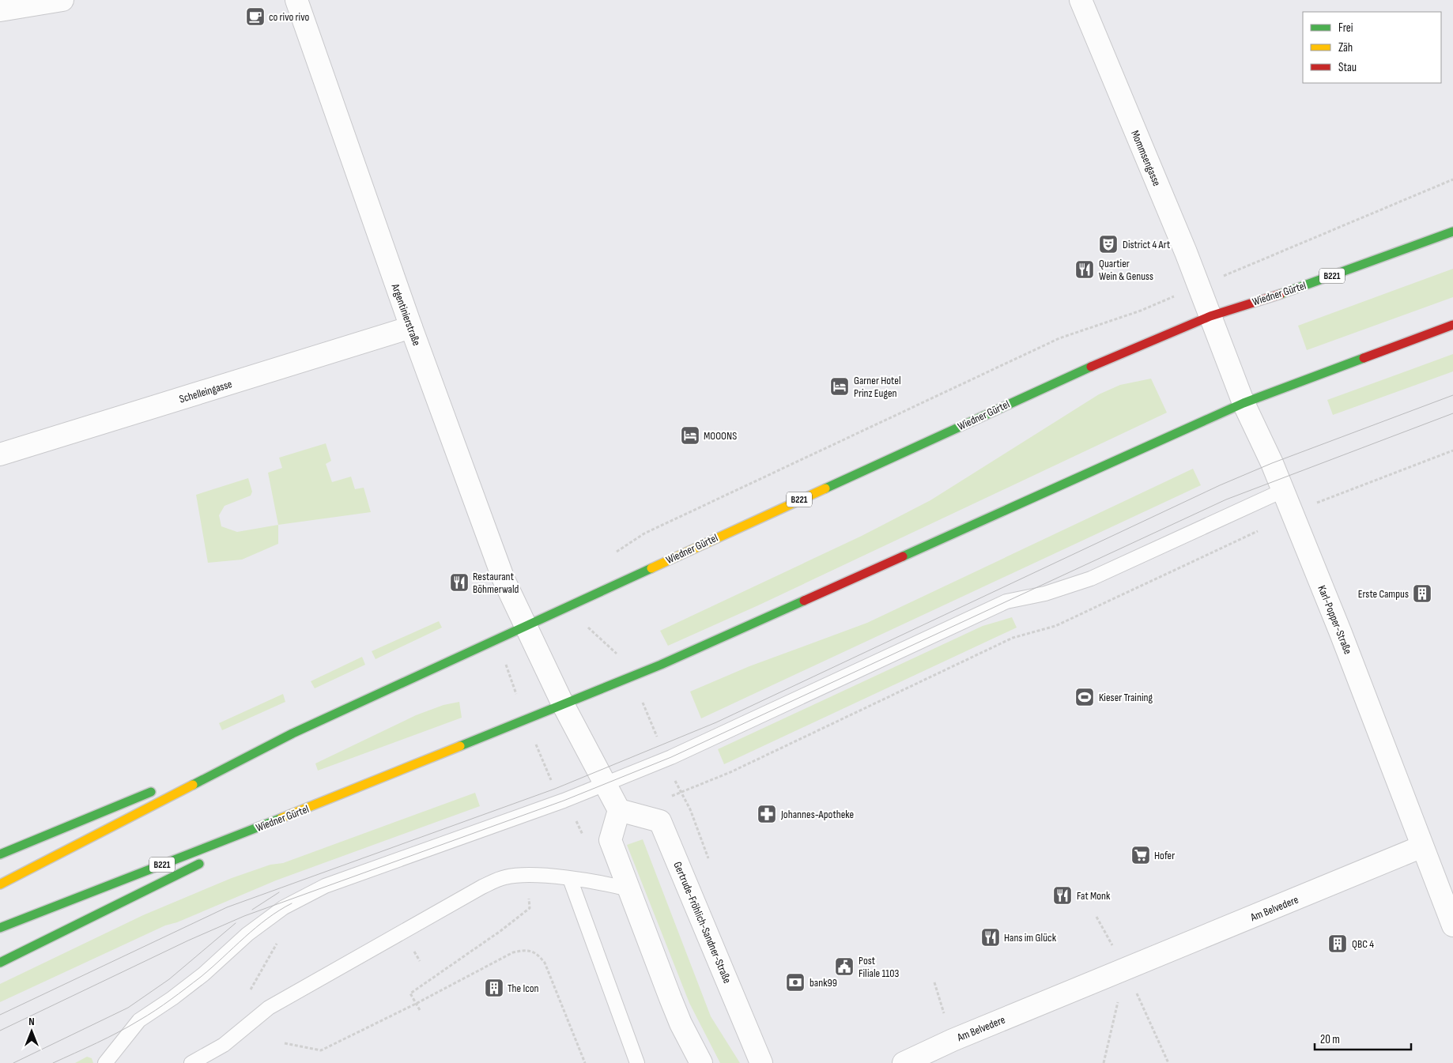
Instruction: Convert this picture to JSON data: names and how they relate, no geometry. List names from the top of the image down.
{
  "streets": {
    "main road": ["B221", "Wiedner Gürtel"],
    "street": [
      "Mommsengasse",
      "Argentinierstraße",
      "Schelleingasse",
      "Karl-Popper-Straße",
      "Am Belvedere",
      "Gertrude-Fröhlich-Sandner-Straße"
    ]
  },
  "crossings": [
    ["Mommsengasse", "Wiedner Gürtel"],
    ["Mommsengasse", "Karl-Popper-Straße"],
    ["Wiedner Gürtel", "Argentinierstraße"],
    ["Wiedner Gürtel", "Karl-Popper-Straße"],
    ["Argentinierstraße", "Schelleingasse"],
    ["Karl-Popper-Straße", "Am Belvedere"]
  ],
  "places": {
    "cafe": ["co rivo rivo"],
    "theatre": ["District 4 Art"],
    "restaurant": [
      "Quartier Wein & Genuss",
      "Restaurant Böhmerwald",
      "Fat Monk",
      "Hans im Glück"
    ],
    "hotel": ["Garner Hotel Prinz Eugen", "MOOONS"],
    "building": ["Erste Campus", "QBC 4", "The Icon"],
    "sports": ["Kieser Training"],
    "pharmacy": ["Johannes-Apotheke"],
    "supermarket": ["Hofer"],
    "public building": ["Post Filiale 1103"],
    "bank": ["bank99"]
  },
  "legend": ["Frei", "Zäh", "Stau"],
  "scale_bar": "20 m",
  "north": "top"
}
